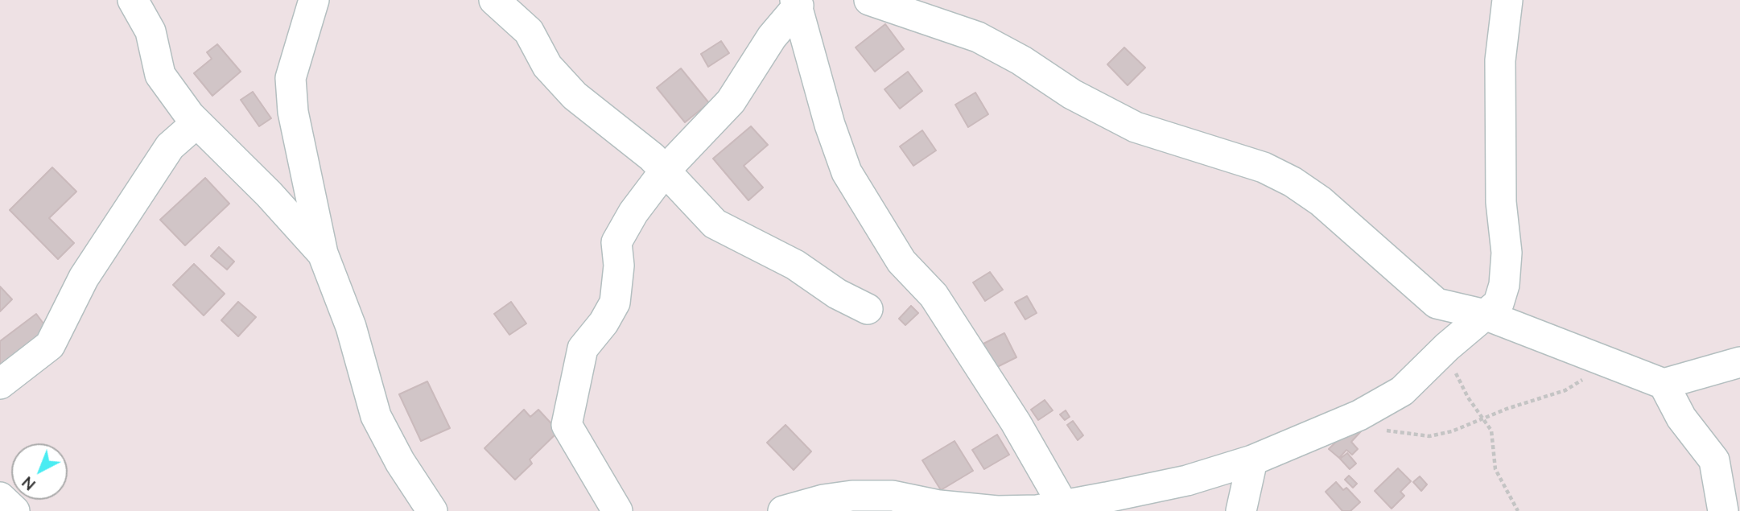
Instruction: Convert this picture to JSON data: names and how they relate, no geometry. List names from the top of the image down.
{
  "north": "bottom left"
}
